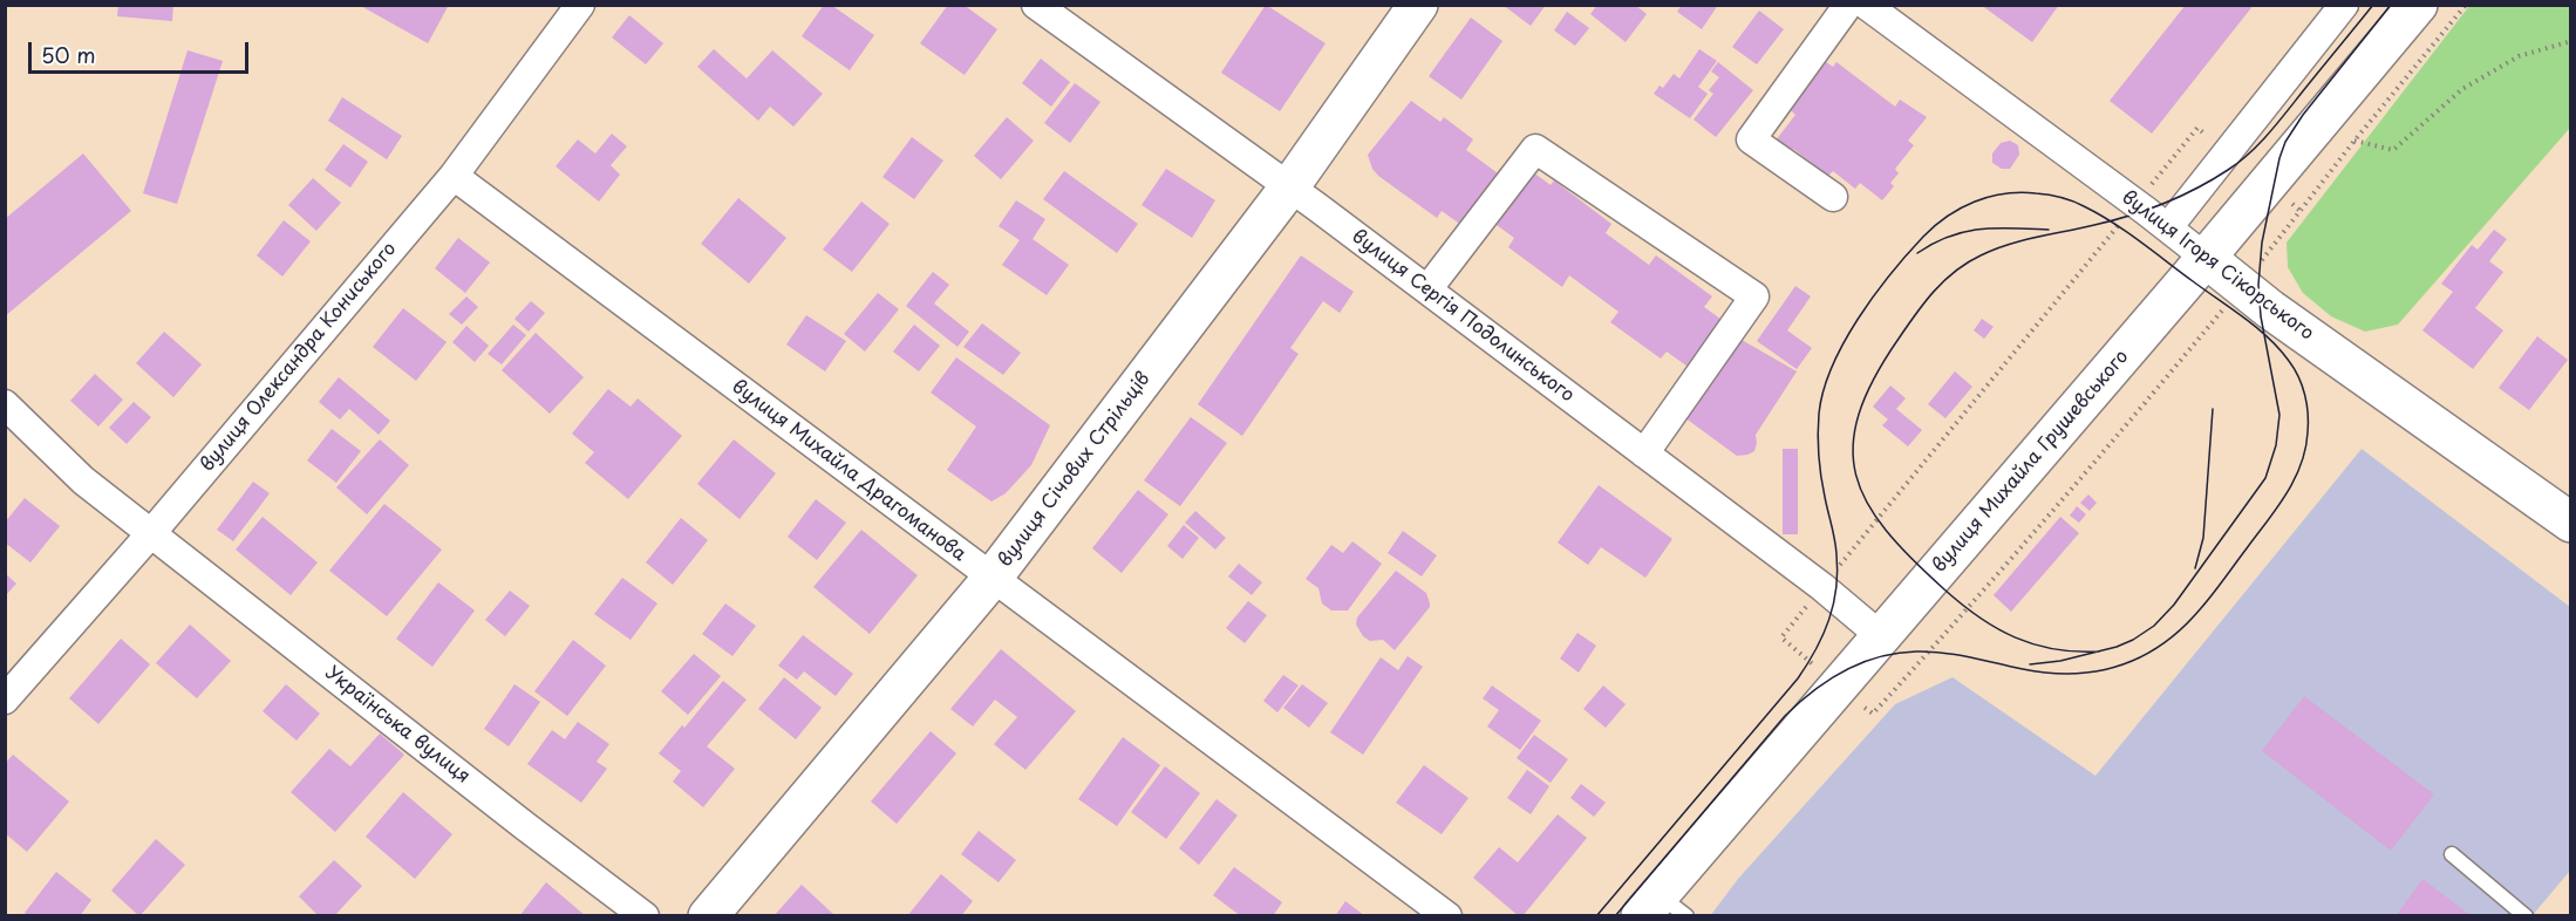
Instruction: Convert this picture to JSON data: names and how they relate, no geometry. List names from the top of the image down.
{
  "streets": {
    "main road": ["вулиця Ігоря Сікорського", "вулиця Михайла Грушевського", "вулиця Січових Стрільців"],
    "street": [
      "вулиця Сергія Подолинського",
      "вулиця Олександра Кониського",
      "вулиця Михайла Драгоманова",
      "Українська вулиця"
    ]
  },
  "crossings": [
    ["вулиця Ігоря Сікорського", "вулиця Михайла Грушевського"],
    ["вулиця Сергія Подолинського", "вулиця Михайла Грушевського"],
    ["вулиця Сергія Подолинського", "вулиця Січових Стрільців"],
    ["вулиця Олександра Кониського", "вулиця Михайла Драгоманова"],
    ["вулиця Олександра Кониського", "Українська вулиця"],
    ["вулиця Січових Стрільців", "вулиця Михайла Драгоманова"]
  ],
  "scale_bar": "50 m"
}
